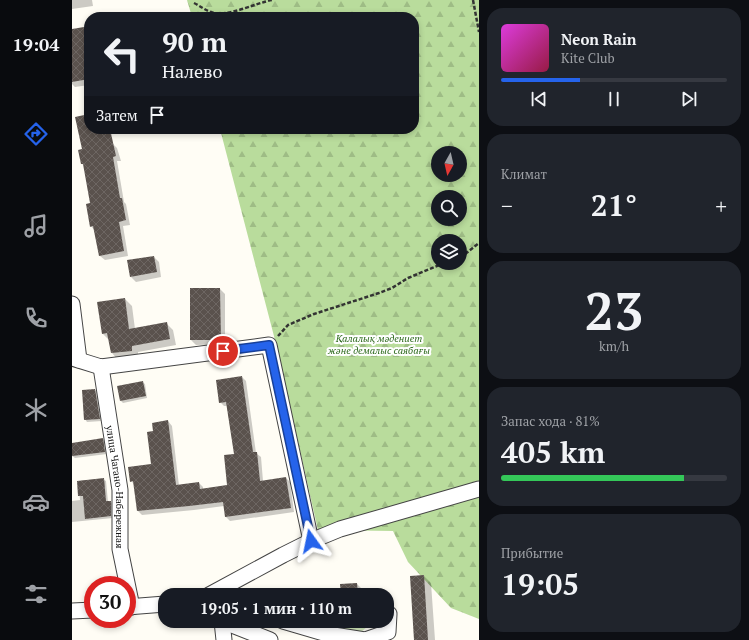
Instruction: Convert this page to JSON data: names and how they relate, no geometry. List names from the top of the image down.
{
  "streets": {
    "street": ["улица Чагано-Набережная"]
  },
  "parks": ["Қалалық мәдениет және демалыс саябағы"],
  "north": "bottom",
  "page": {
    "tabs": "19:04",
    "turn": ["90 m", "Налево"],
    "song": ["Neon Rain", "Kite Club"],
    "then": "Затем",
    "tile": [
      "Климат",
      ["23", "km/h"],
      ["Запас хода · 81%", "405 km"],
      ["Прибытие", "19:05"]
    ],
    "heat": ["−", "21°", "+"],
    "limit": "30",
    "trip": "19:05 · 1 мин · 110 m"
  }
}
